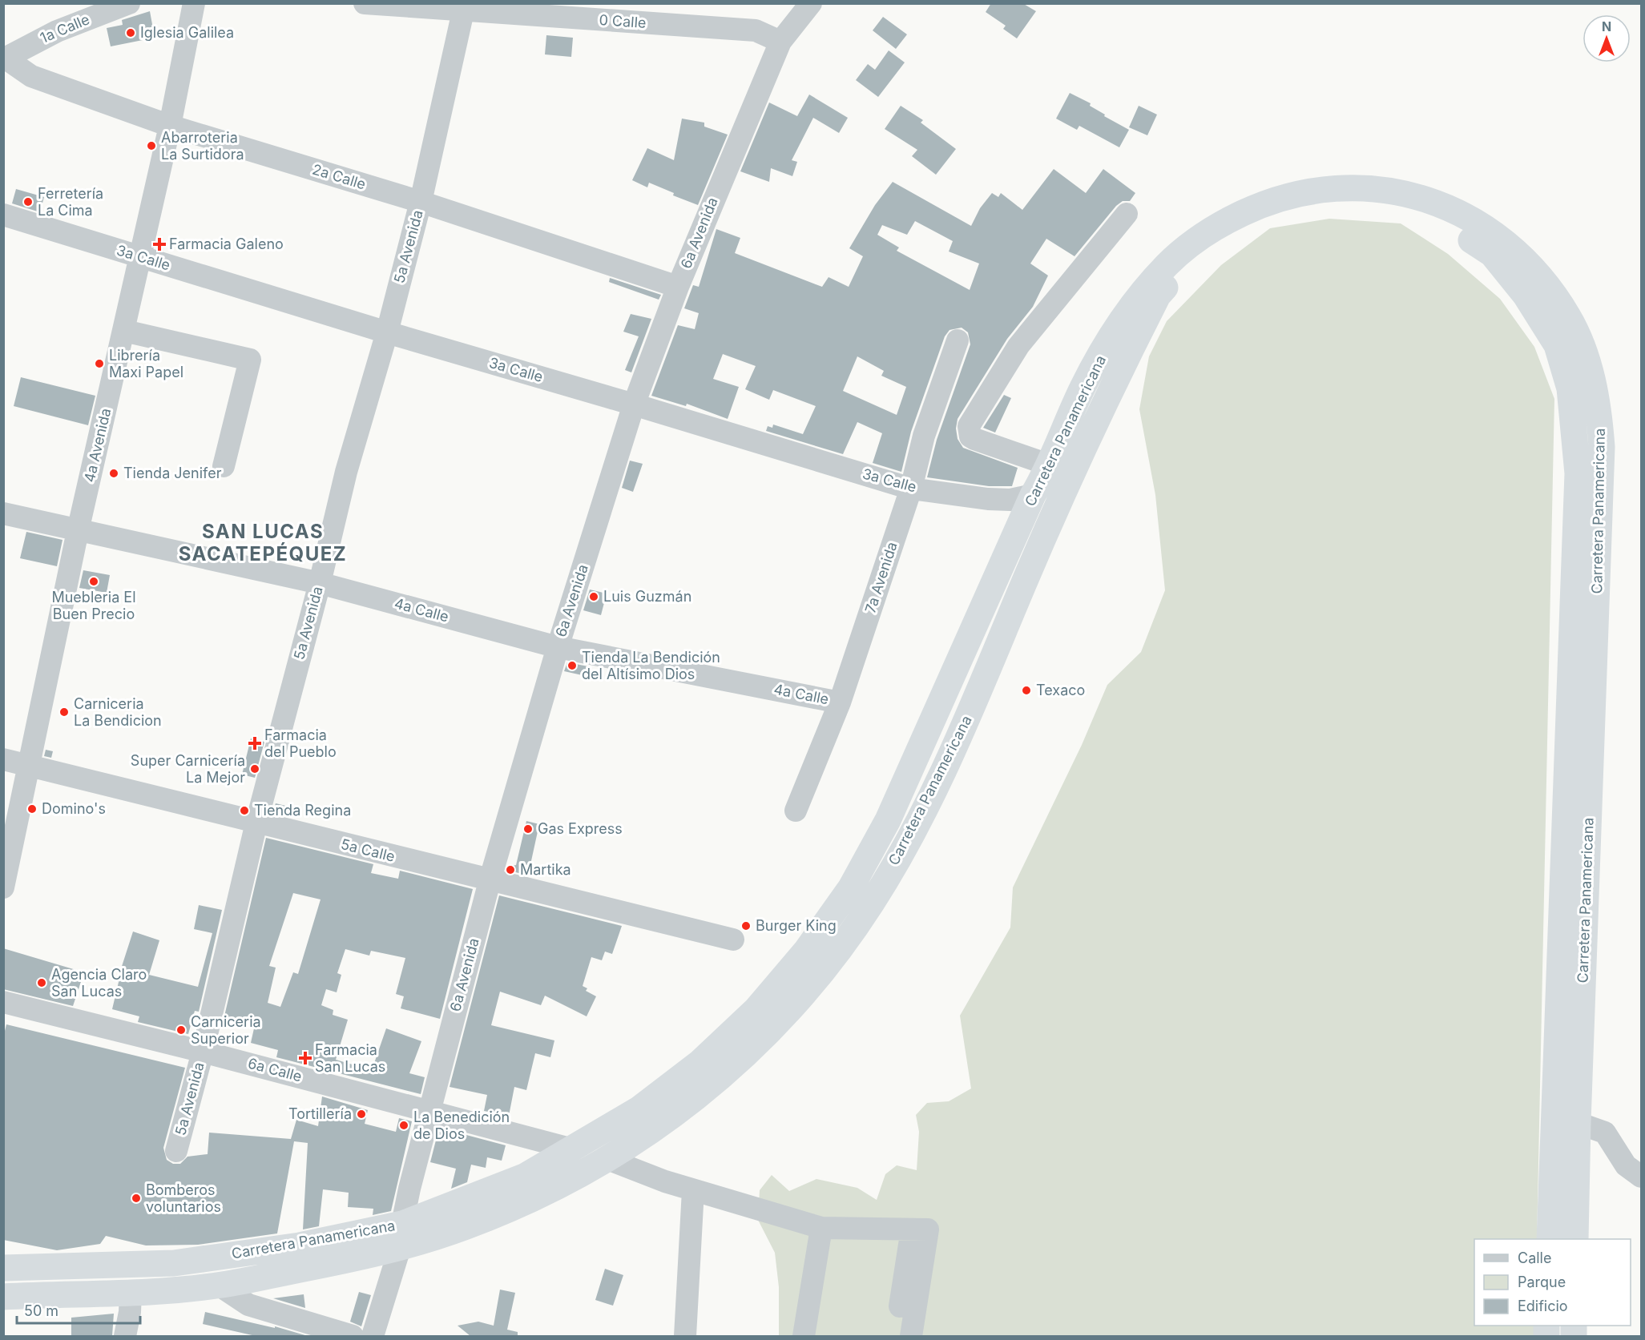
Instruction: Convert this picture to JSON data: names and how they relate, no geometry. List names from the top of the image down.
{
  "streets": {
    "highway": ["Carretera Panamericana"],
    "street": [
      "0 Calle",
      "1a Calle",
      "2a Calle",
      "6a Avenida",
      "5a Avenida",
      "3a Calle",
      "4a Avenida",
      "7a Avenida",
      "4a Calle",
      "5a Calle",
      "6a Calle"
    ]
  },
  "crossings": [
    ["0 Calle", "6a Avenida"],
    ["0 Calle", "5a Avenida"],
    ["1a Calle", "2a Calle"],
    ["2a Calle", "6a Avenida"],
    ["2a Calle", "5a Avenida"],
    ["2a Calle", "4a Avenida"],
    ["6a Avenida", "3a Calle"],
    ["6a Avenida", "Carretera Panamericana"],
    ["6a Avenida", "4a Calle"],
    ["6a Avenida", "5a Calle"],
    ["6a Avenida", "6a Calle"],
    ["5a Avenida", "3a Calle"],
    ["5a Avenida", "4a Calle"],
    ["5a Avenida", "5a Calle"],
    ["5a Avenida", "6a Calle"],
    ["3a Calle", "Carretera Panamericana"],
    ["3a Calle", "4a Avenida"],
    ["3a Calle", "7a Avenida"],
    ["Carretera Panamericana", "6a Calle"],
    ["4a Avenida", "4a Calle"],
    ["4a Avenida", "5a Calle"],
    ["7a Avenida", "4a Calle"]
  ],
  "districts": ["SAN LUCAS SACATEPÉQUEZ"],
  "places": {
    "other": [
      "Iglesia Galilea",
      "Abarroteria La Surtidora",
      "Ferretería La Cima",
      "Librería Maxi Papel",
      "Tienda Jenifer",
      "Muebleria El Buen Precio",
      "Luis Guzmán",
      "Tienda La Bendición del Altísimo Dios",
      "Texaco",
      "Carniceria La Bendicion",
      "Super Carnicería La Mejor",
      "Domino's",
      "Tienda Regina",
      "Gas Express",
      "Martika",
      "Burger King",
      "Agencia Claro San Lucas",
      "Carniceria Superior",
      "Tortillería",
      "La Benedición de Dios",
      "Bomberos voluntarios"
    ],
    "health": ["Farmacia Galeno", "Farmacia del Pueblo", "Farmacia San Lucas"]
  },
  "legend": ["Calle", "Parque", "Edificio"],
  "scale_bar": "50 m",
  "north": "top"
}
